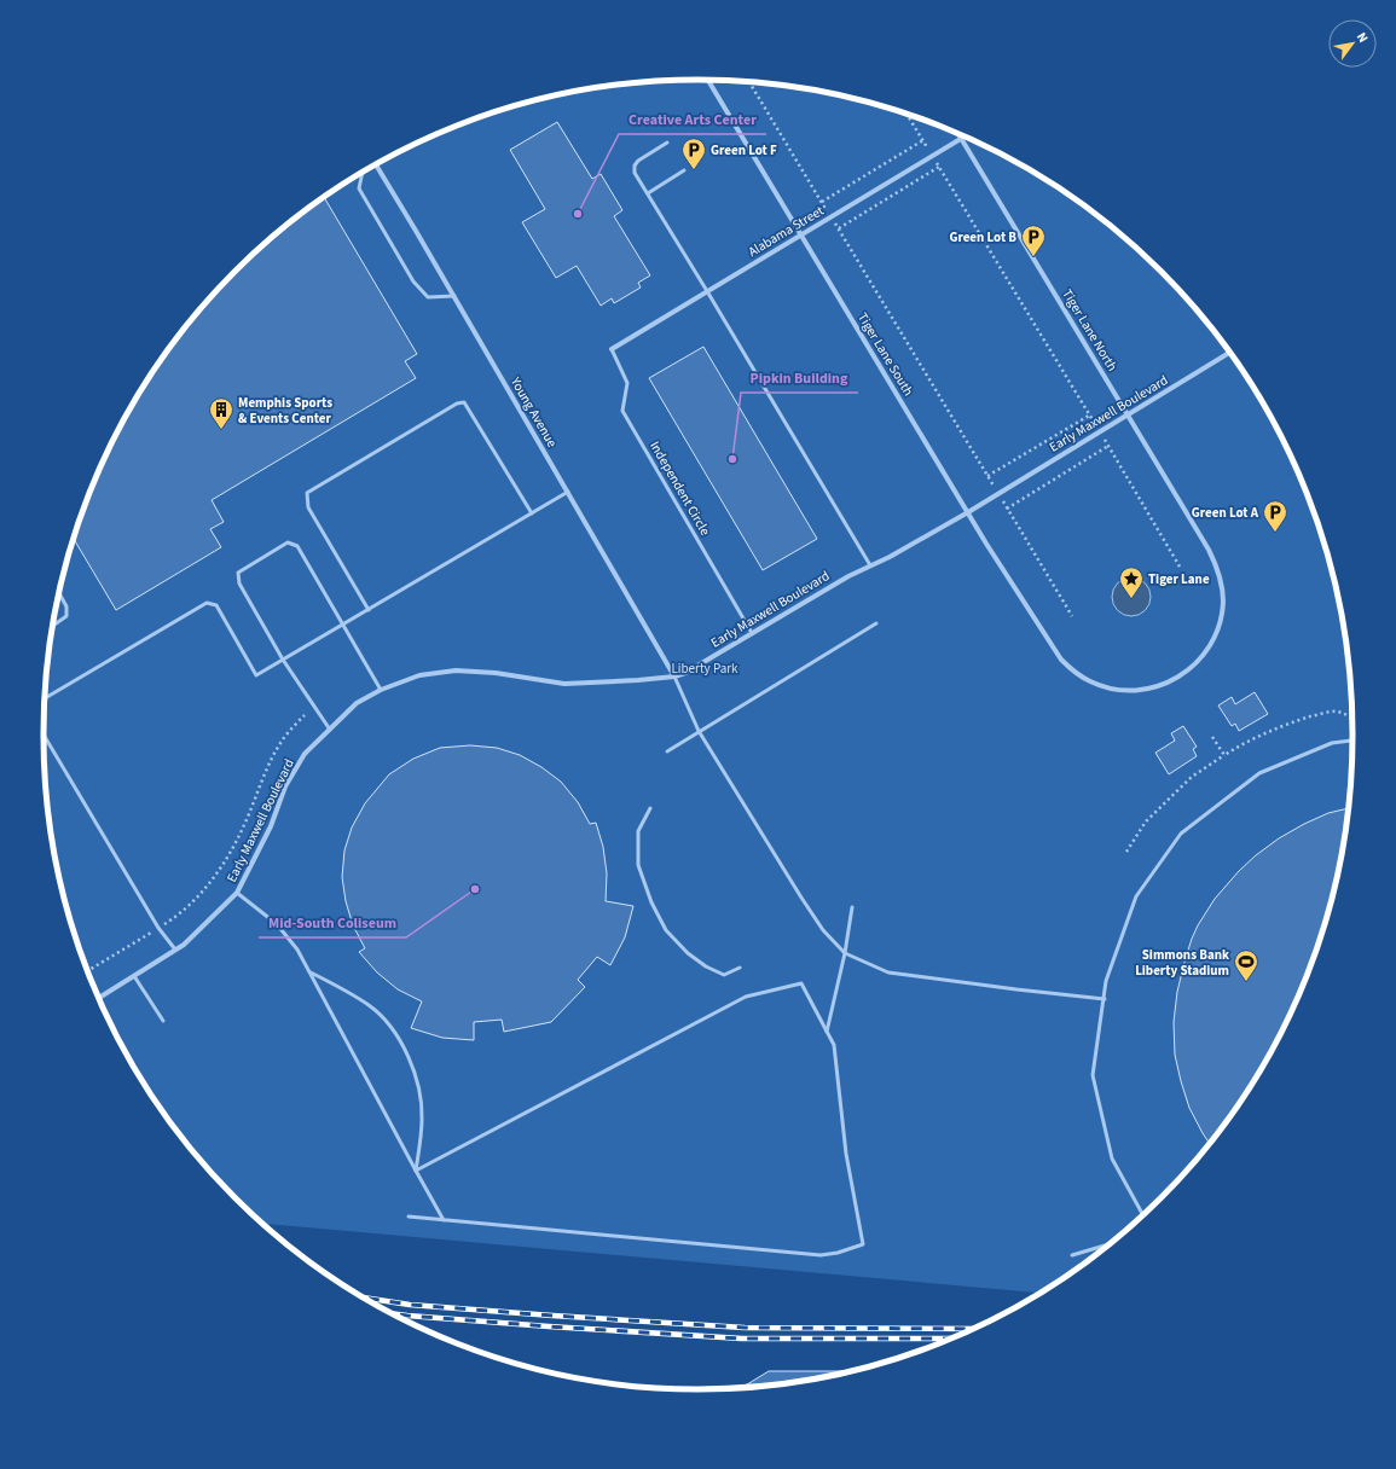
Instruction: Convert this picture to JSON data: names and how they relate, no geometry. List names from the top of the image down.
{
  "streets": {
    "street": [
      "Alabama Street",
      "Tiger Lane North",
      "Tiger Lane South",
      "Young Avenue",
      "Early Maxwell Boulevard"
    ],
    "lane": ["Independent Circle"]
  },
  "crossings": [
    ["Alabama Street", "Tiger Lane North"],
    ["Alabama Street", "Tiger Lane South"],
    ["Alabama Street", "Independent Circle"],
    ["Tiger Lane North", "Tiger Lane South"],
    ["Tiger Lane North", "Early Maxwell Boulevard"],
    ["Tiger Lane South", "Early Maxwell Boulevard"],
    ["Young Avenue", "Early Maxwell Boulevard"],
    ["Early Maxwell Boulevard", "Independent Circle"]
  ],
  "parks": ["Liberty Park"],
  "places": {
    "parking": ["Green Lot F", "Green Lot B", "Green Lot A"],
    "other": ["Creative Arts Center", "Pipkin Building", "Mid-South Coliseum"],
    "building": ["Memphis Sports & Events Center"],
    "place": ["Tiger Lane"],
    "sports": ["Simmons Bank Liberty Stadium"]
  },
  "north": "top right"
}
